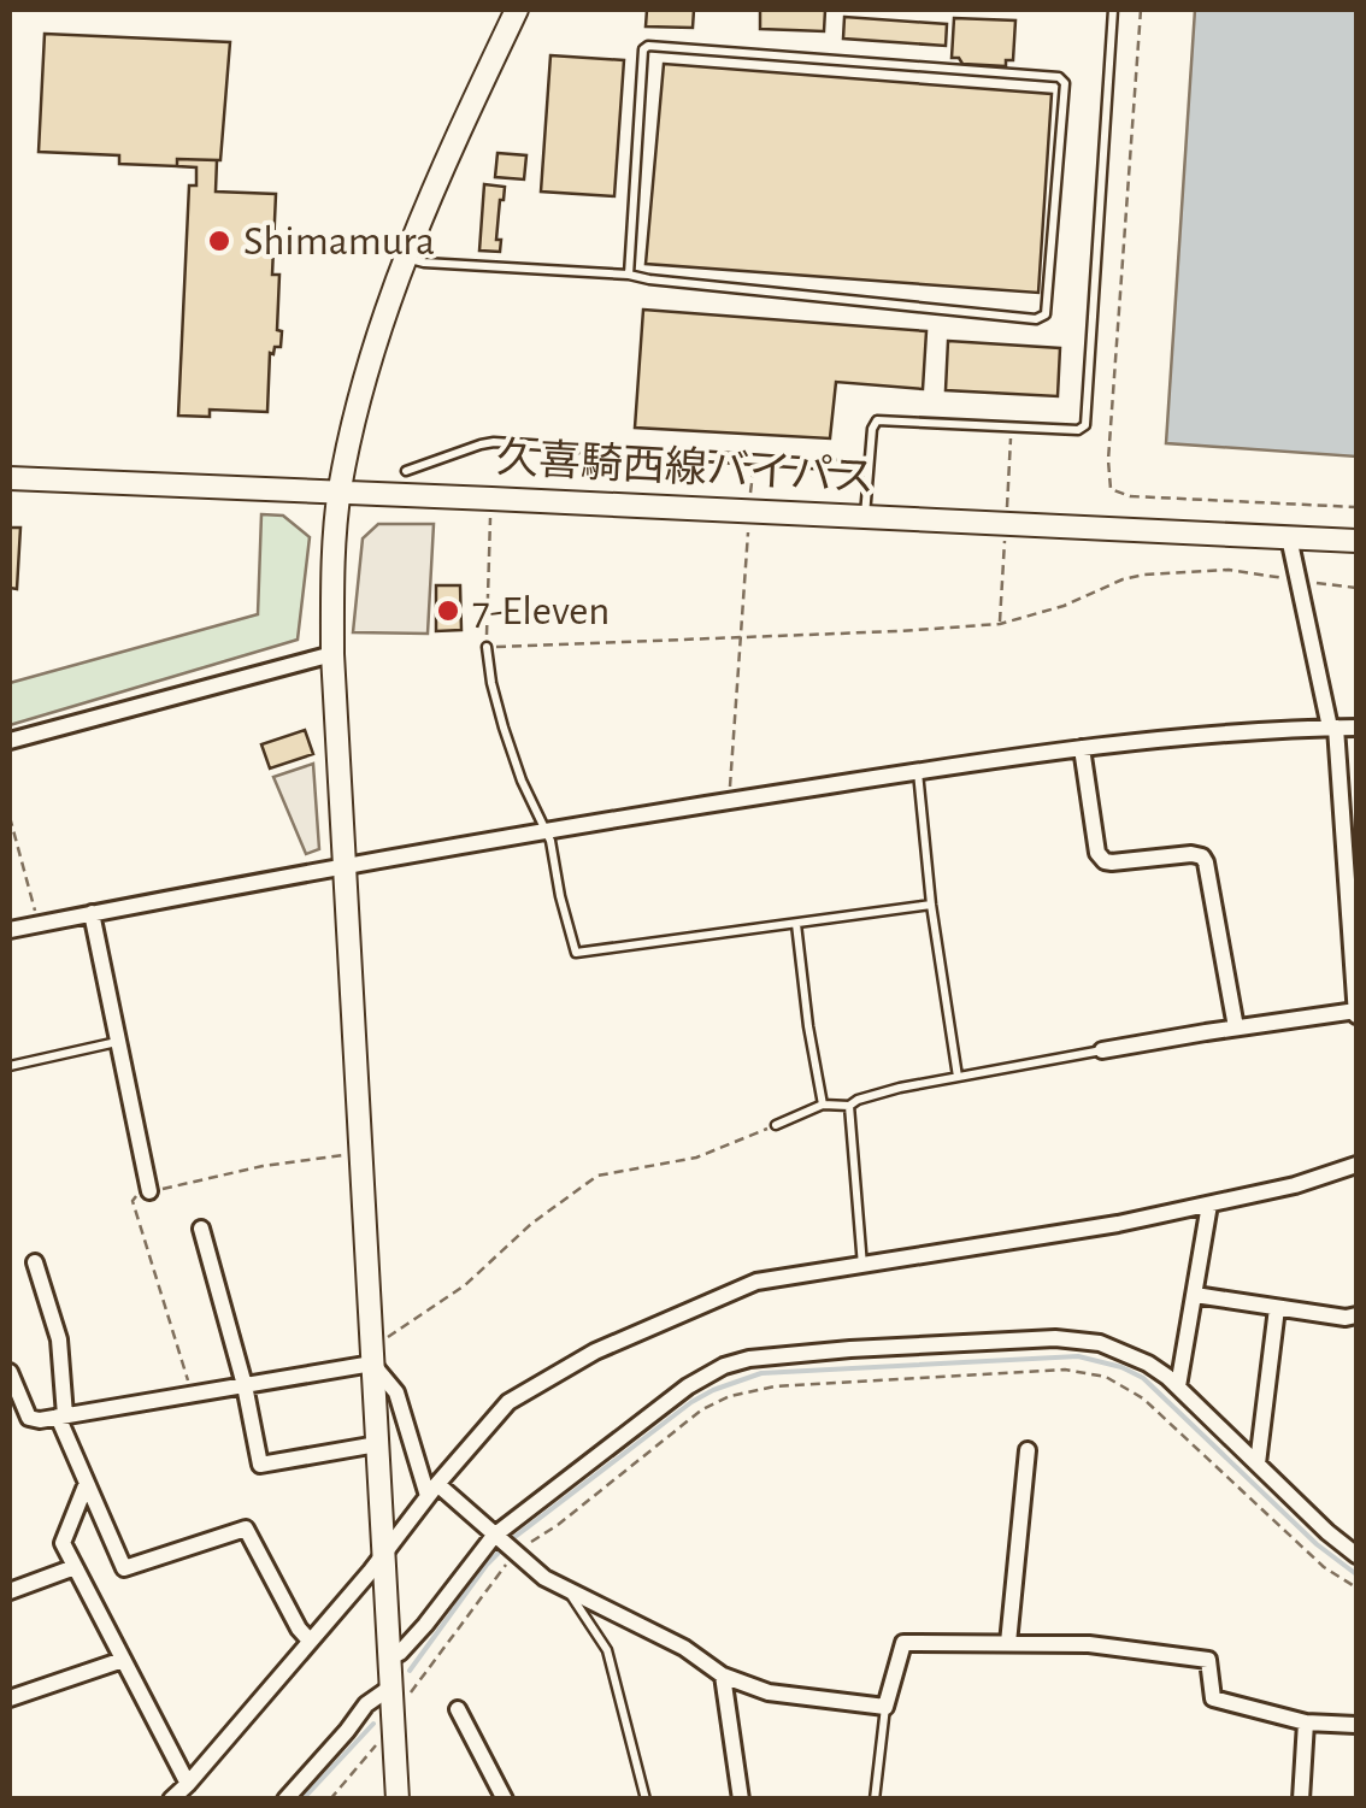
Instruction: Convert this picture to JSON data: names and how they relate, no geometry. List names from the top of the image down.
{
  "streets": {
    "street": ["久喜騎西線バイパス"]
  },
  "places": ["Shimamura", "7-Eleven"]
}
